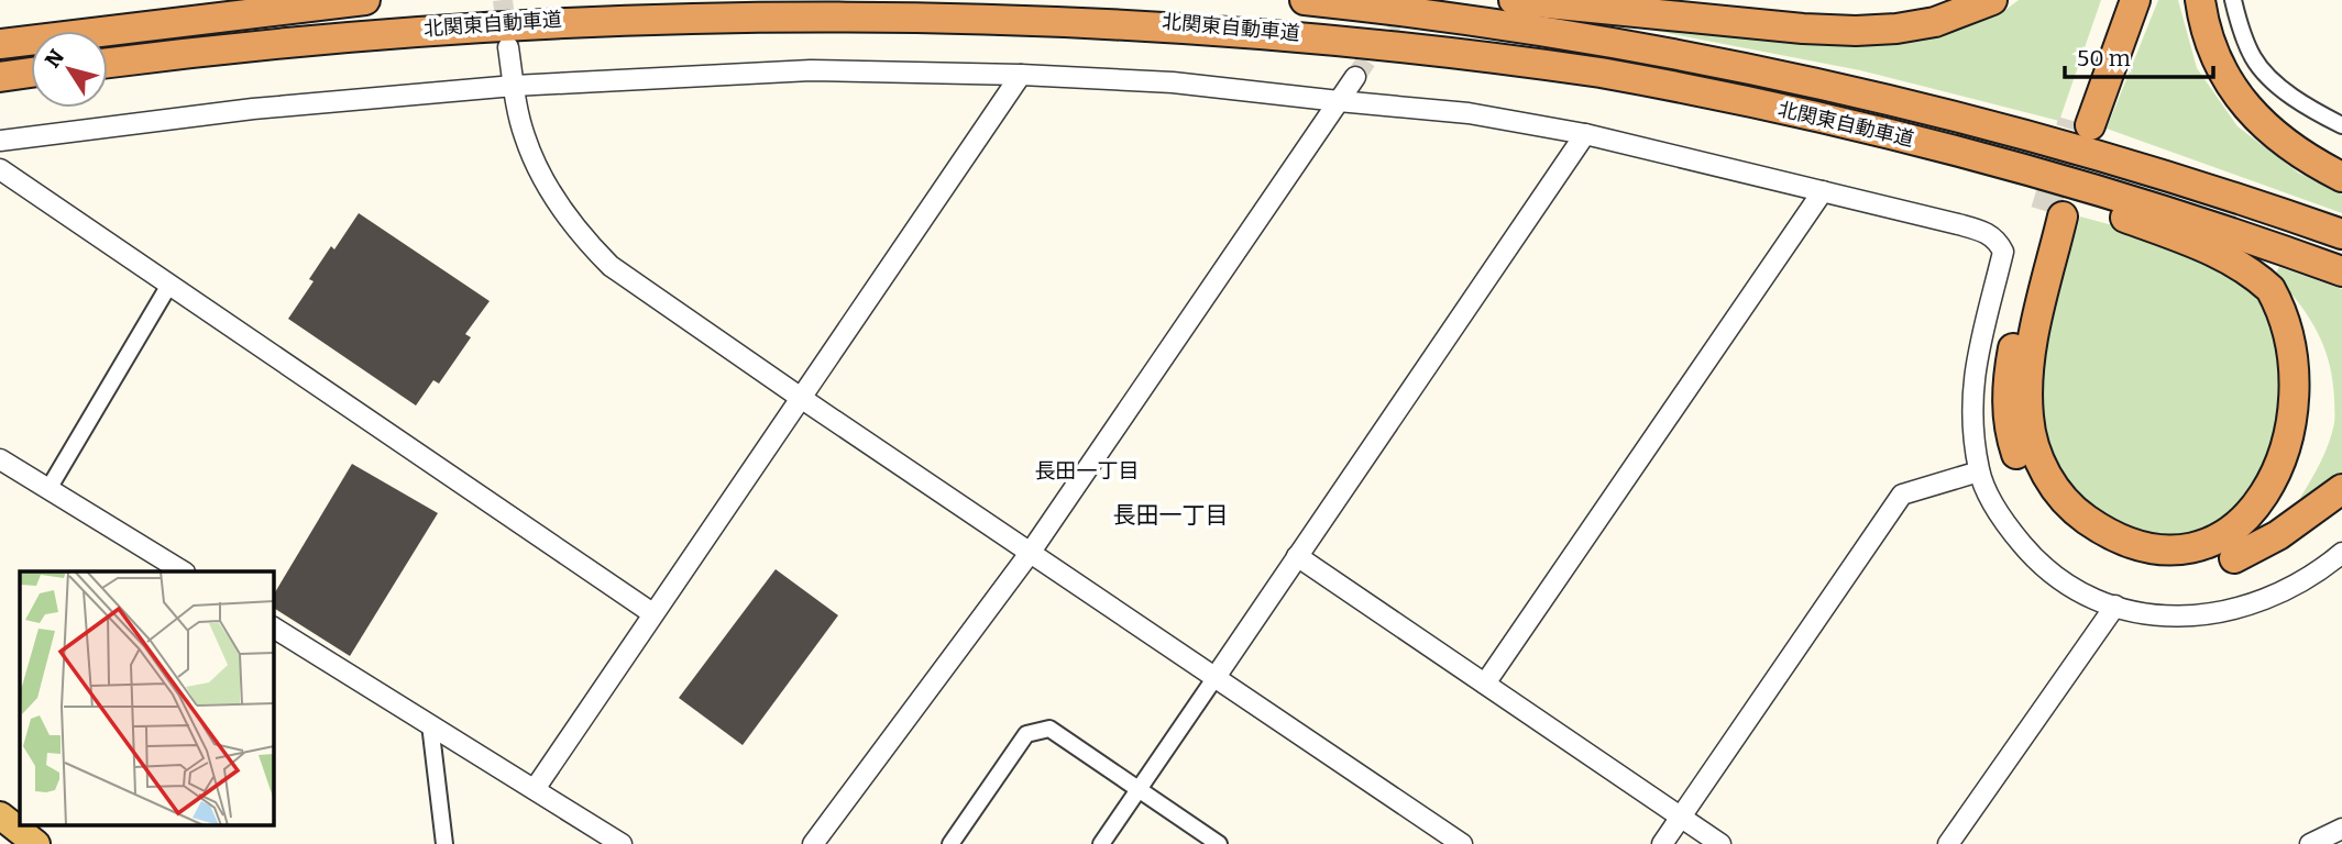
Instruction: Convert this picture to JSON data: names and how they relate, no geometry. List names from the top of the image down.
{
  "streets": {
    "highway": ["北関東自動車道"]
  },
  "districts": ["長田一丁目", "長田一丁目"],
  "scale_bar": "50 m",
  "north": "top left"
}
